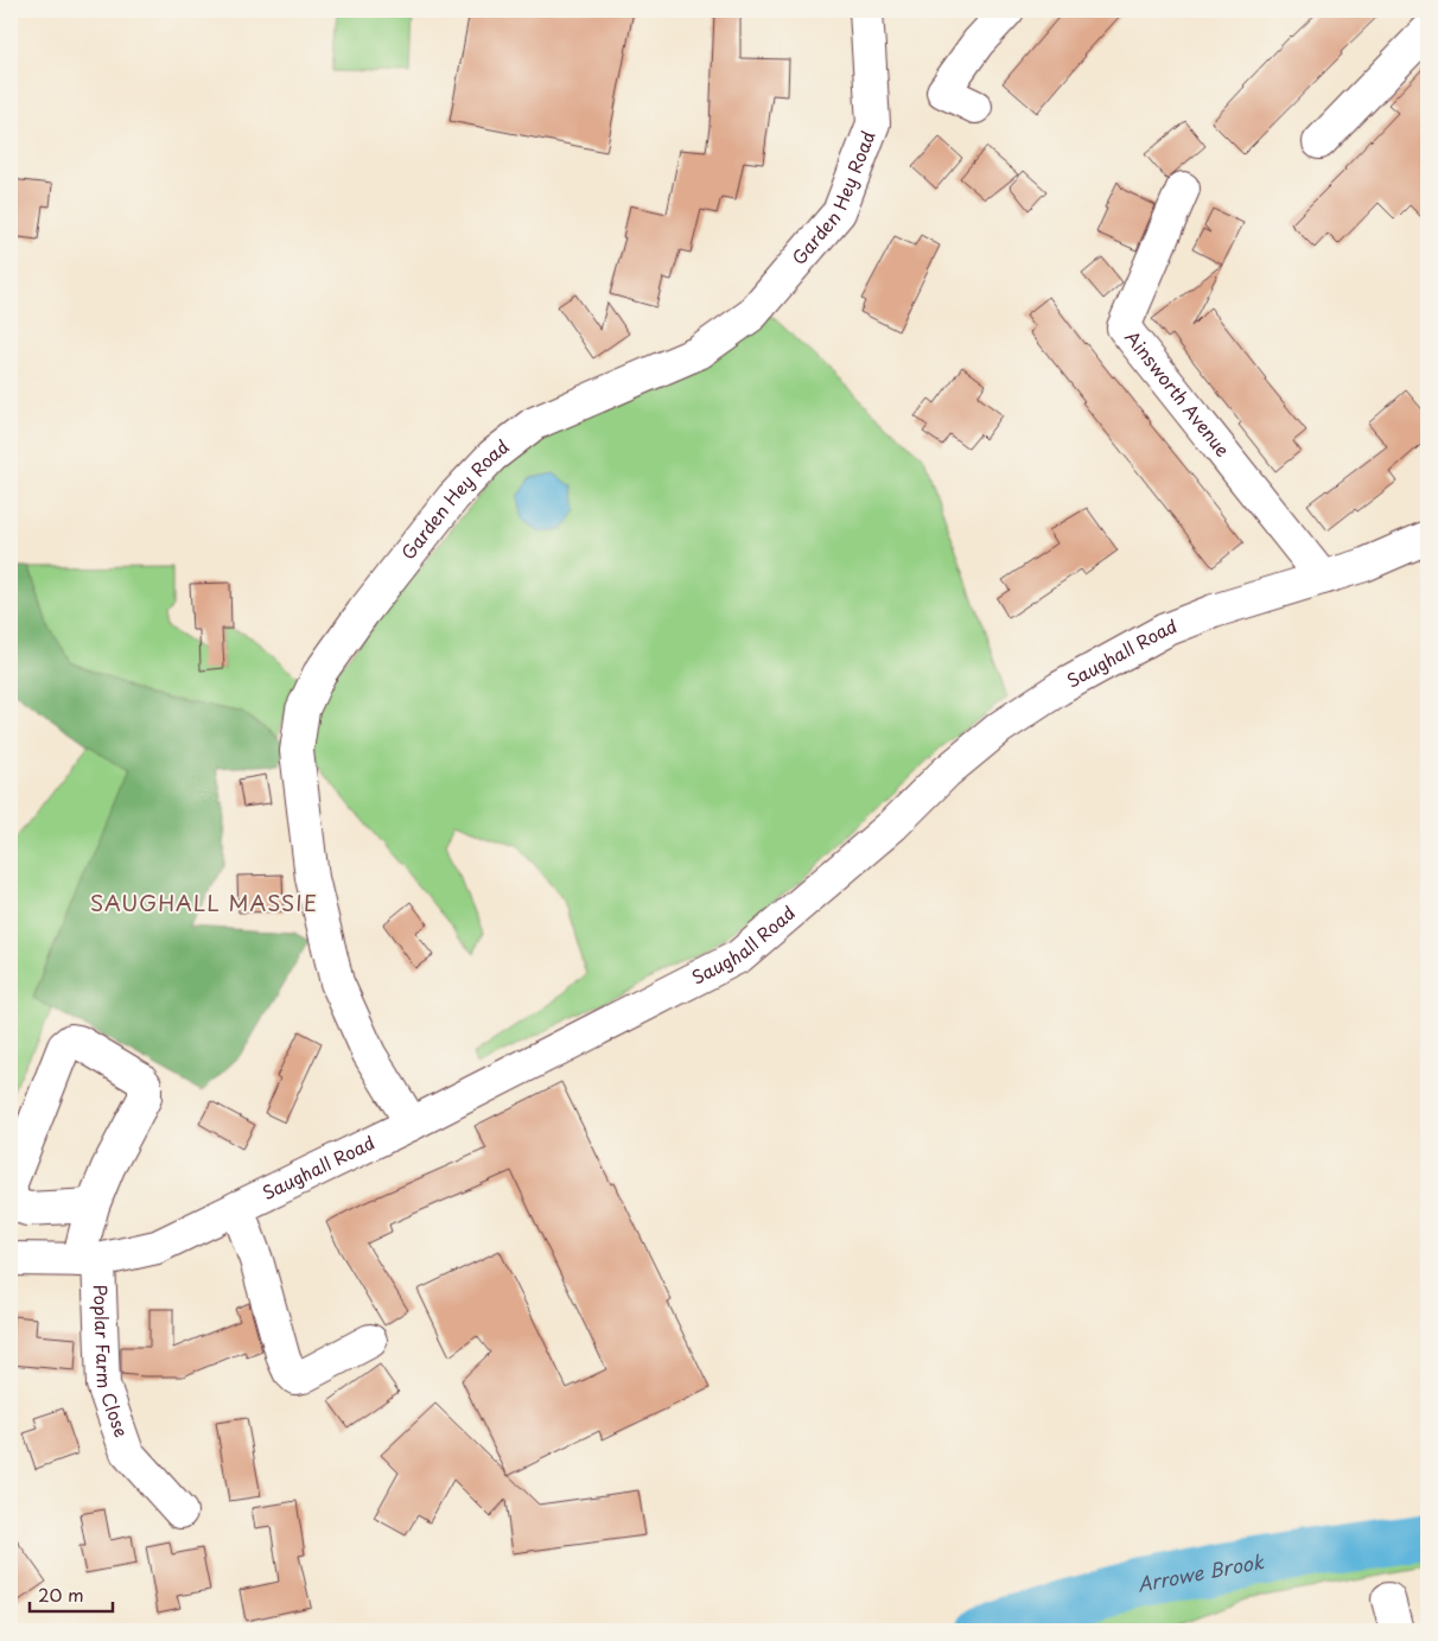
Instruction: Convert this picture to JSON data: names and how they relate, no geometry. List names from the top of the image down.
{
  "streets": {
    "street": [
      "Garden Hey Road",
      "Ainsworth Avenue",
      "Saughall Road",
      "Poplar Farm Close"
    ]
  },
  "crossings": [
    ["Garden Hey Road", "Saughall Road"],
    ["Ainsworth Avenue", "Saughall Road"],
    ["Saughall Road", "Poplar Farm Close"]
  ],
  "districts": ["SAUGHALL MASSIE"],
  "water": ["Arrowe Brook"],
  "scale_bar": "20 m"
}
